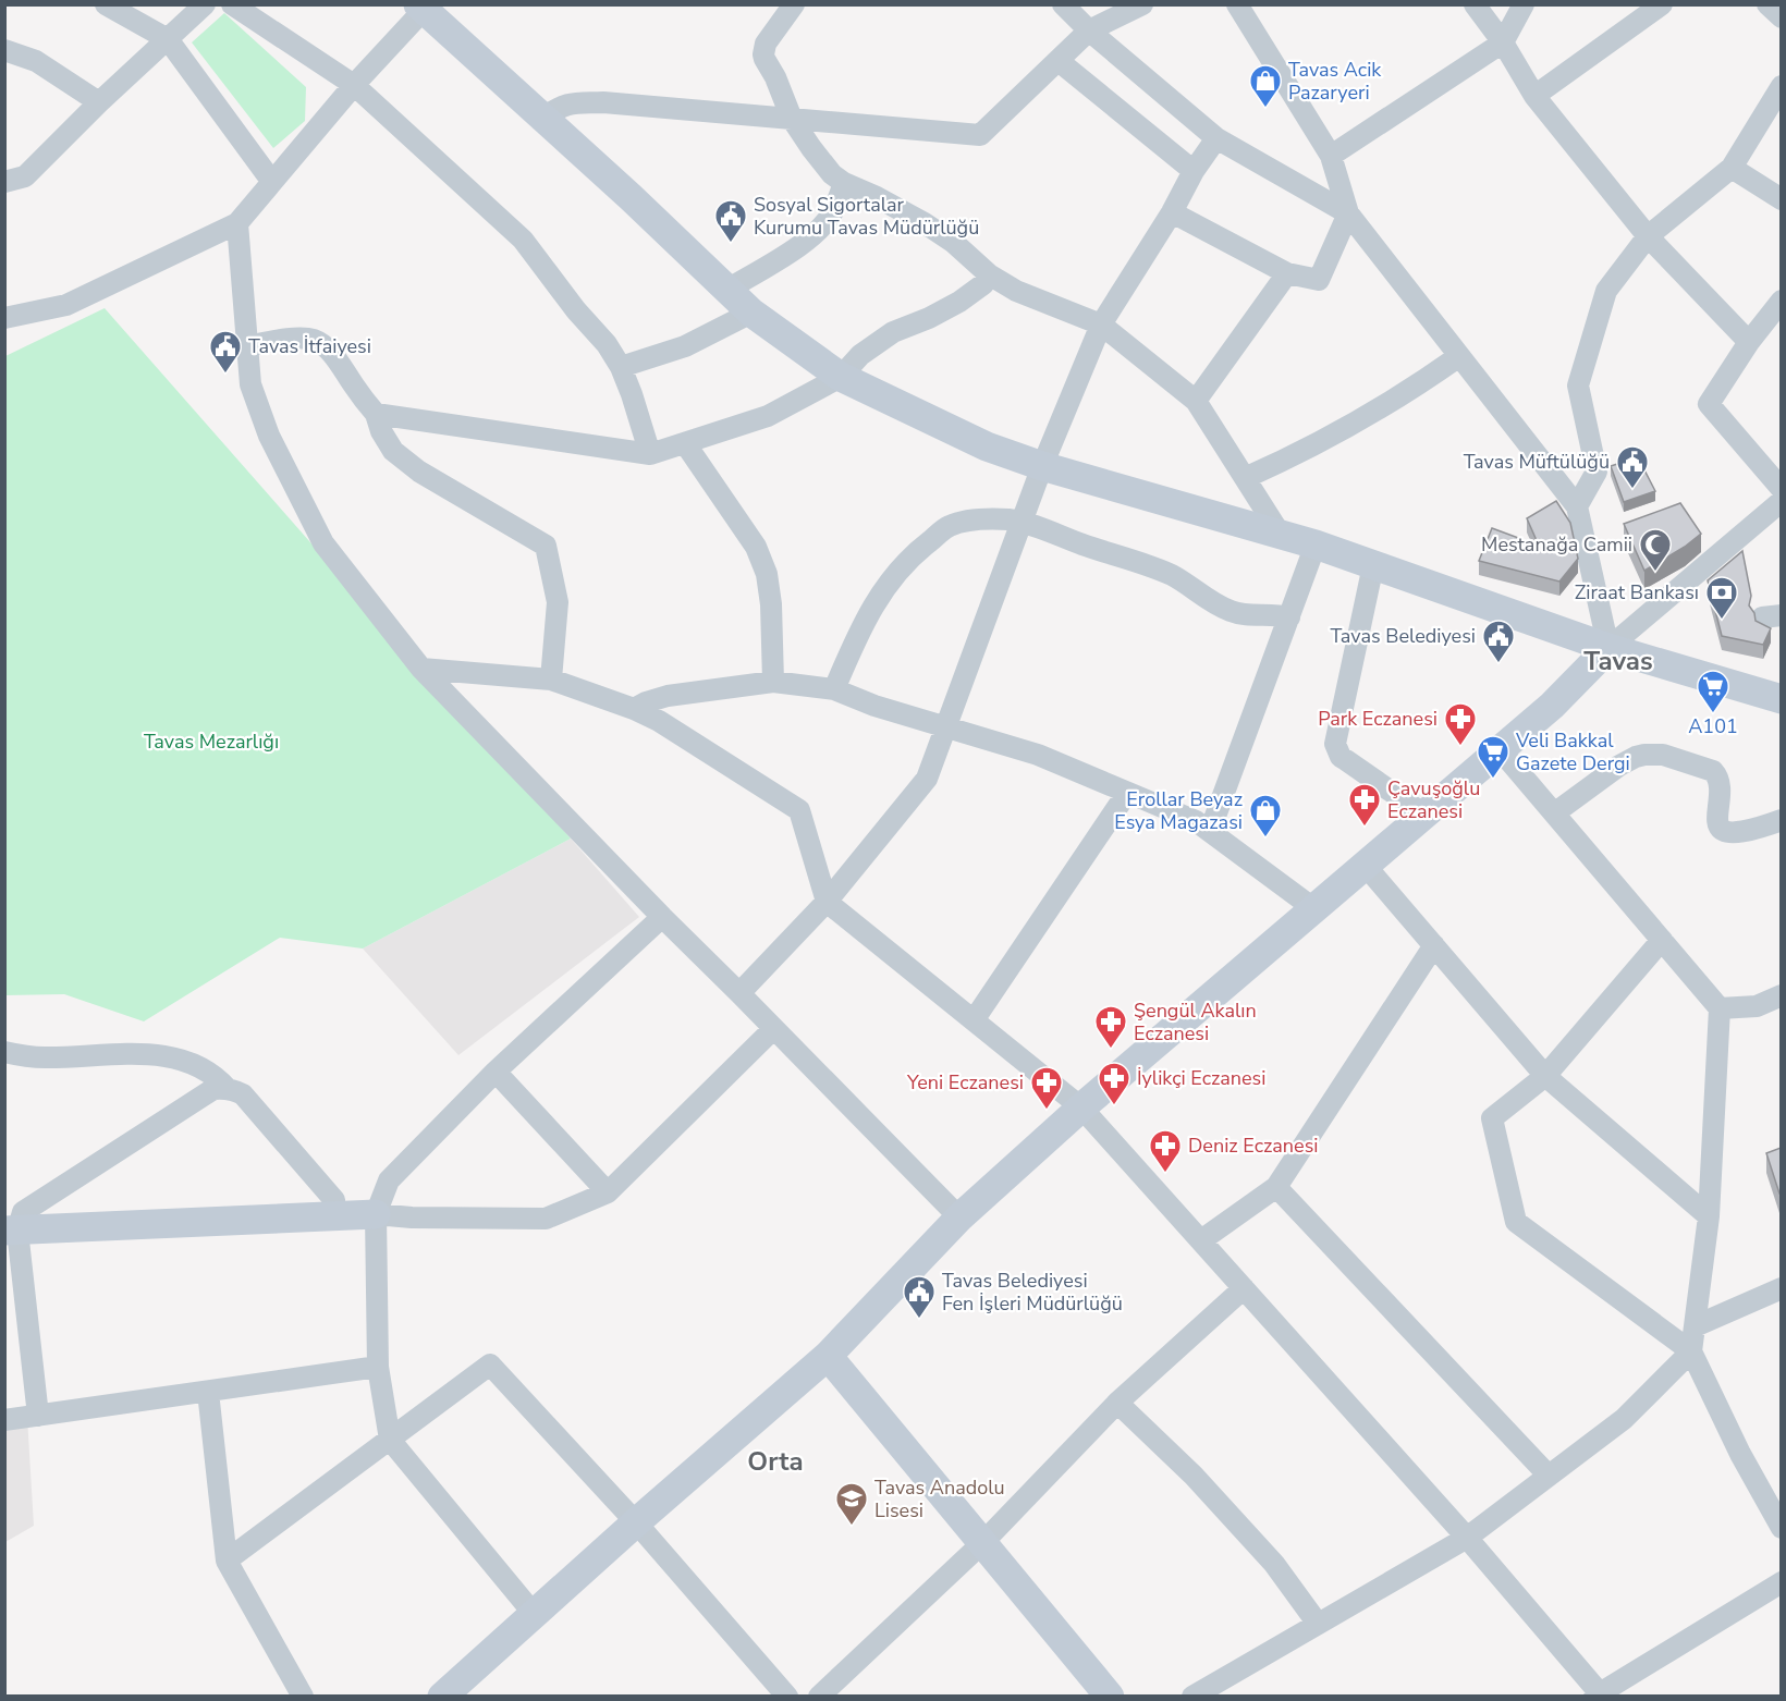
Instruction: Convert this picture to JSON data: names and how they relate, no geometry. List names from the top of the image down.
{
  "districts": ["Tavas", "Orta"],
  "parks": ["Tavas Mezarlığı"],
  "places": {
    "shop": ["Tavas Acik Pazaryeri", "Erollar Beyaz Esya Magazasi"],
    "public building": [
      "Sosyal Sigortalar Kurumu Tavas Müdürlüğü",
      "Tavas İtfaiyesi",
      "Tavas Müftülüğü",
      "Tavas Belediyesi",
      "Tavas Belediyesi Fen İşleri Müdürlüğü"
    ],
    "mosque": ["Mestanağa Camii"],
    "bank": ["Ziraat Bankası"],
    "supermarket": ["A101", "Veli Bakkal Gazete Dergi"],
    "pharmacy": [
      "Park Eczanesi",
      "Çavuşoğlu Eczanesi",
      "Şengül Akalın Eczanesi",
      "İylikçi Eczanesi",
      "Yeni Eczanesi",
      "Deniz Eczanesi"
    ],
    "school or university": ["Tavas Anadolu Lisesi"]
  }
}
